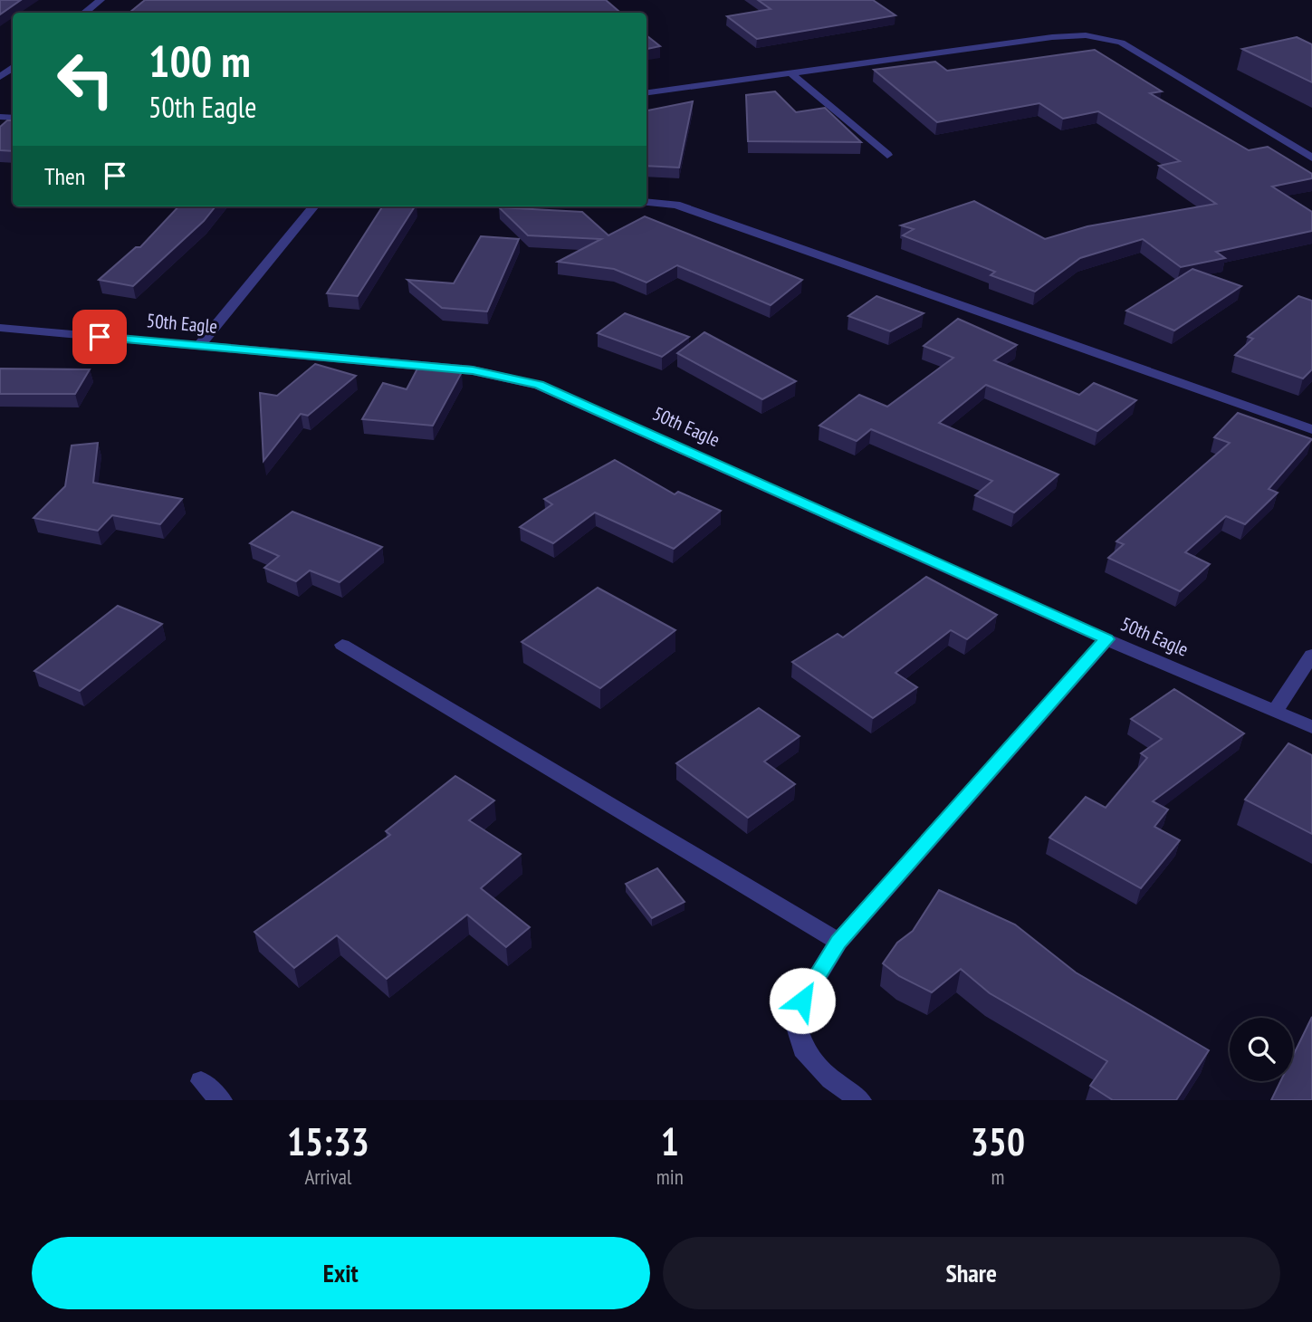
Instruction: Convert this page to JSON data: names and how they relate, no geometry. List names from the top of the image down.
{
  "streets": {
    "street": ["50th Eagle"]
  },
  "page": {
    "turn": ["100 m", "50th Eagle"],
    "then": "Then",
    "eta": [
      "15:33",
      "Arrival",
      "1",
      "min",
      "350",
      "m"
    ],
    "buttons": ["Exit", "Share"]
  }
}
